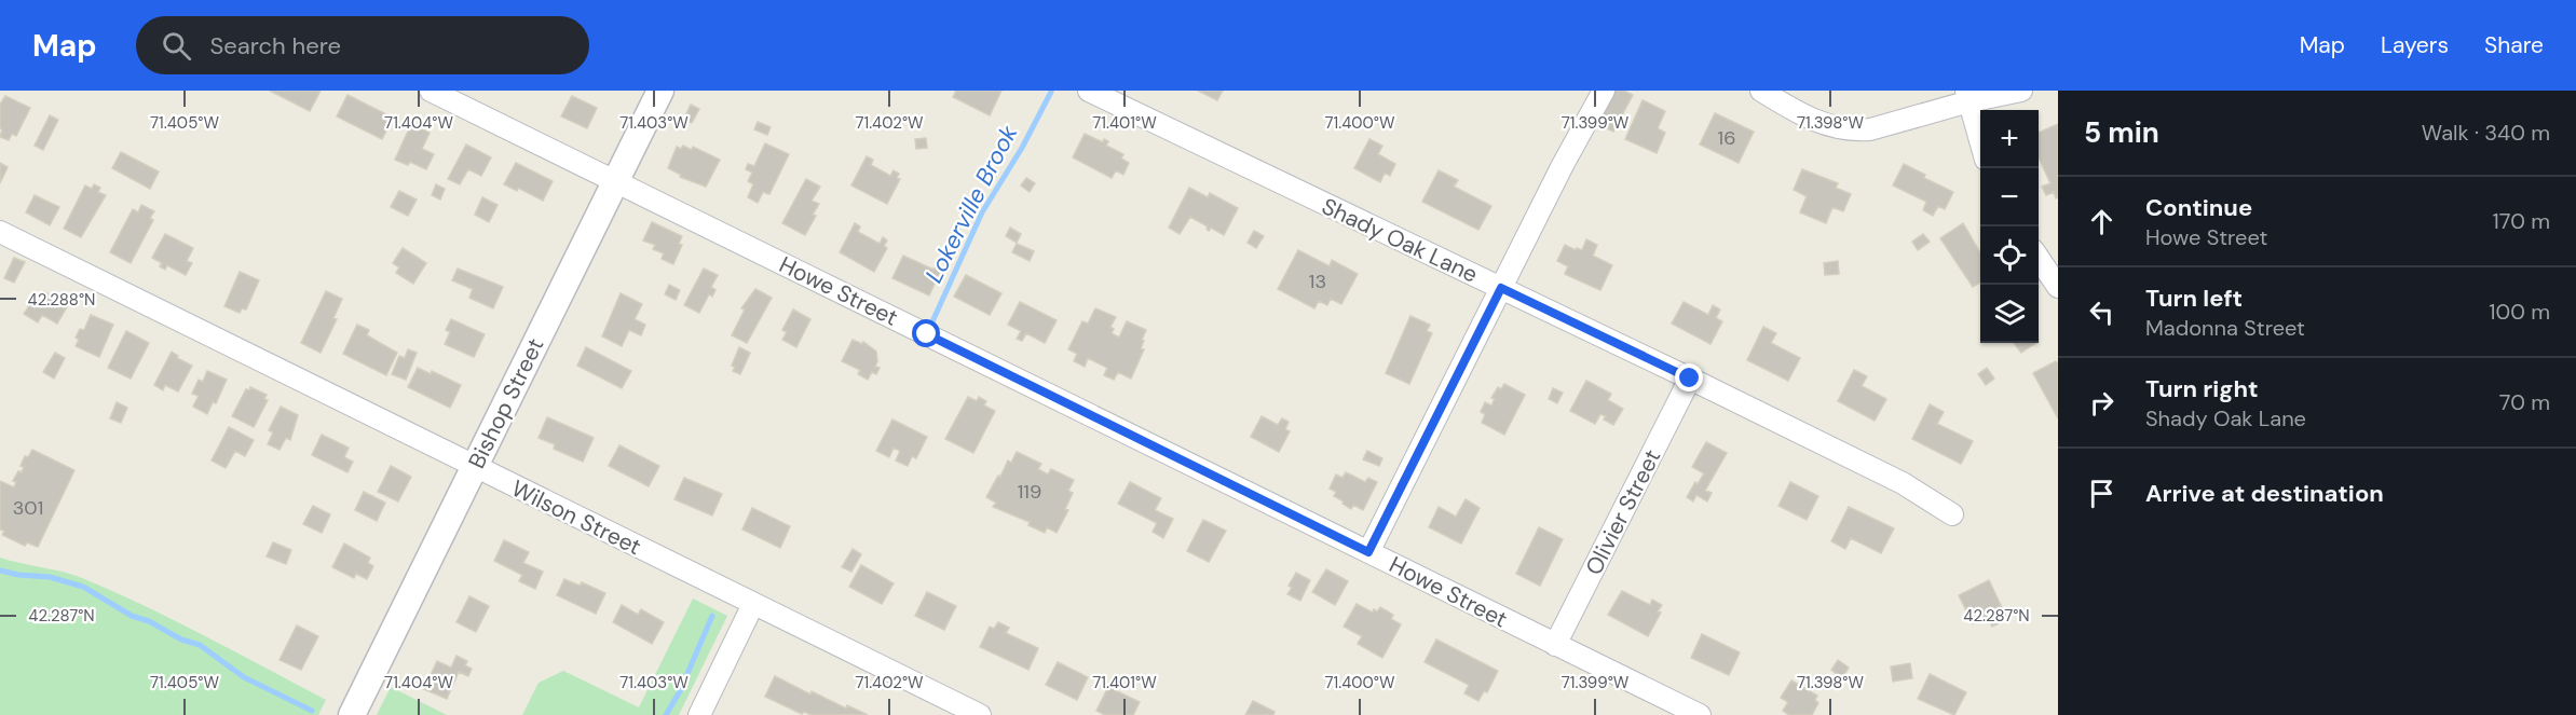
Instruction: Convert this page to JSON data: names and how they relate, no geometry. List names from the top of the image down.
{
  "streets": {
    "street": [
      "Shady Oak Lane",
      "Howe Street",
      "Bishop Street",
      "Olivier Street",
      "Wilson Street"
    ]
  },
  "crossings": [
    ["Shady Oak Lane", "Olivier Street"],
    ["Howe Street", "Bishop Street"],
    ["Howe Street", "Olivier Street"],
    ["Bishop Street", "Wilson Street"]
  ],
  "water": ["Lokerville Brook"],
  "house_numbers": [
    "16",
    "13",
    "119",
    "301"
  ],
  "page": {
    "header": "Map",
    "search": "Search here",
    "nav": ["Map", "Layers", "Share"],
    "heading": ["5 min", "Walk · 340 m"],
    "map_buttons": ["+", "−"],
    "list": [
      ["Continue", "Howe Street", "170 m"],
      ["Turn left", "Madonna Street", "100 m"],
      ["Turn right", "Shady Oak Lane", "70 m"],
      "Arrive at destination"
    ]
  },
  "coordinates": [
    "71.405°W",
    "71.404°W",
    "71.403°W",
    "71.402°W",
    "71.401°W",
    "71.400°W",
    "71.399°W",
    "71.398°W",
    "42.288°N",
    "42.287°N"
  ]
}
